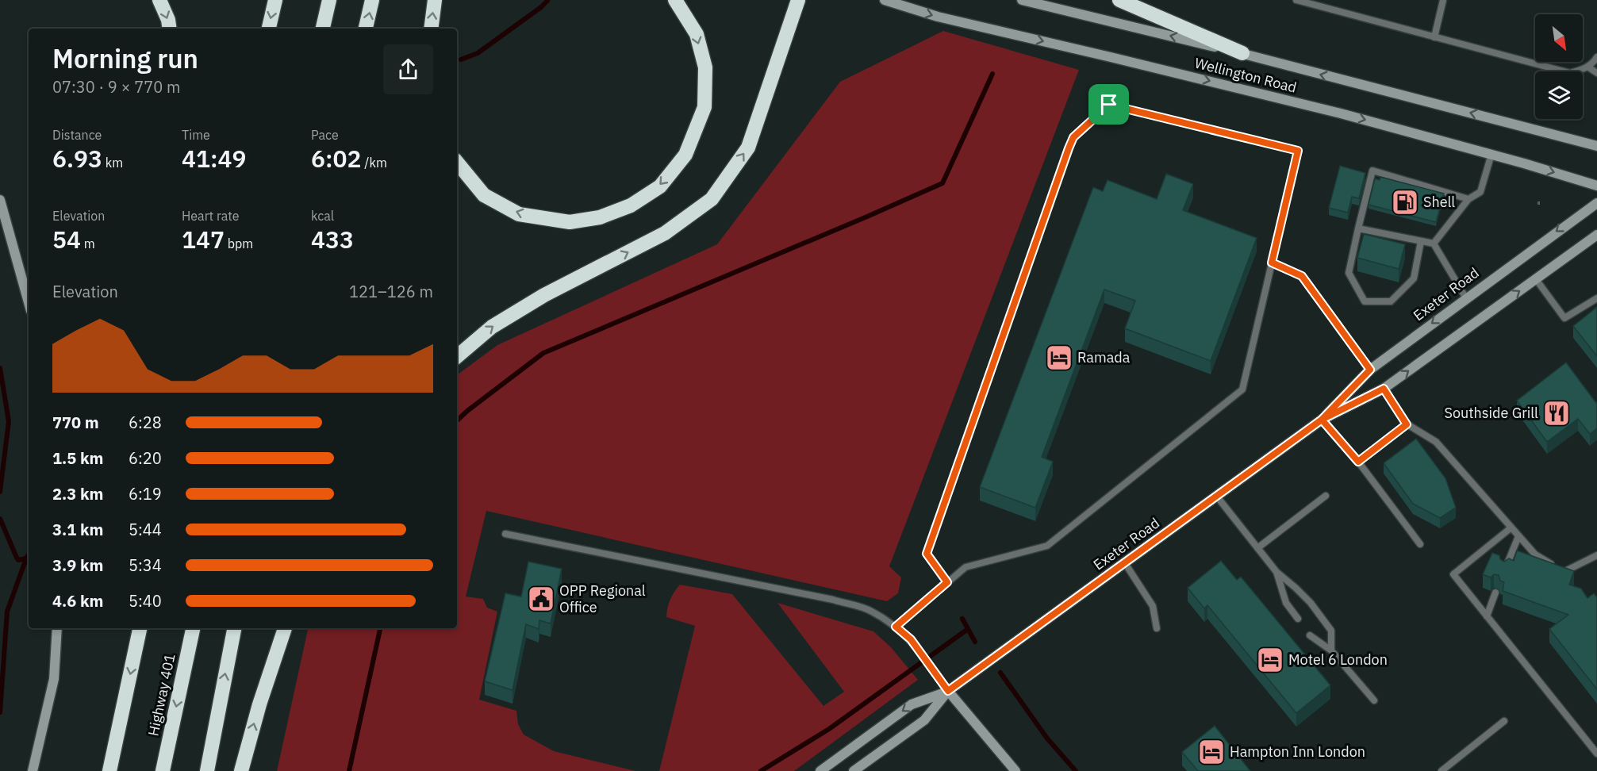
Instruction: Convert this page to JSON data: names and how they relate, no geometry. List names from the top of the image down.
{
  "streets": {
    "highway": ["Highway 401"],
    "main road": ["Wellington Road", "Exeter Road"]
  },
  "places": {
    "fuel station": ["Shell"],
    "hotel": ["Ramada", "Motel 6 London", "Hampton Inn London"],
    "restaurant": ["Southside Grill"],
    "public building": ["OPP Regional Office"]
  },
  "north": "bottom right",
  "page": {
    "heading": ["Morning run", "07:30 · 9 × 770 m"],
    "stats": [
      ["Distance", "6.93 km"],
      ["Time", "41:49"],
      ["Pace", "6:02 /km"],
      ["Elevation", "54 m"],
      ["Heart rate", "147 bpm"],
      ["kcal", "433"]
    ],
    "chart": ["Elevation", "121–126 m"],
    "list": [
      {
        "name": "770 m",
        "note": "6:28"
      },
      {
        "name": "1.5 km",
        "note": "6:20"
      },
      {
        "name": "2.3 km",
        "note": "6:19"
      },
      {
        "name": "3.1 km",
        "note": "5:44"
      },
      {
        "name": "3.9 km",
        "note": "5:34"
      },
      {
        "name": "4.6 km",
        "note": "5:40"
      }
    ]
  }
}
